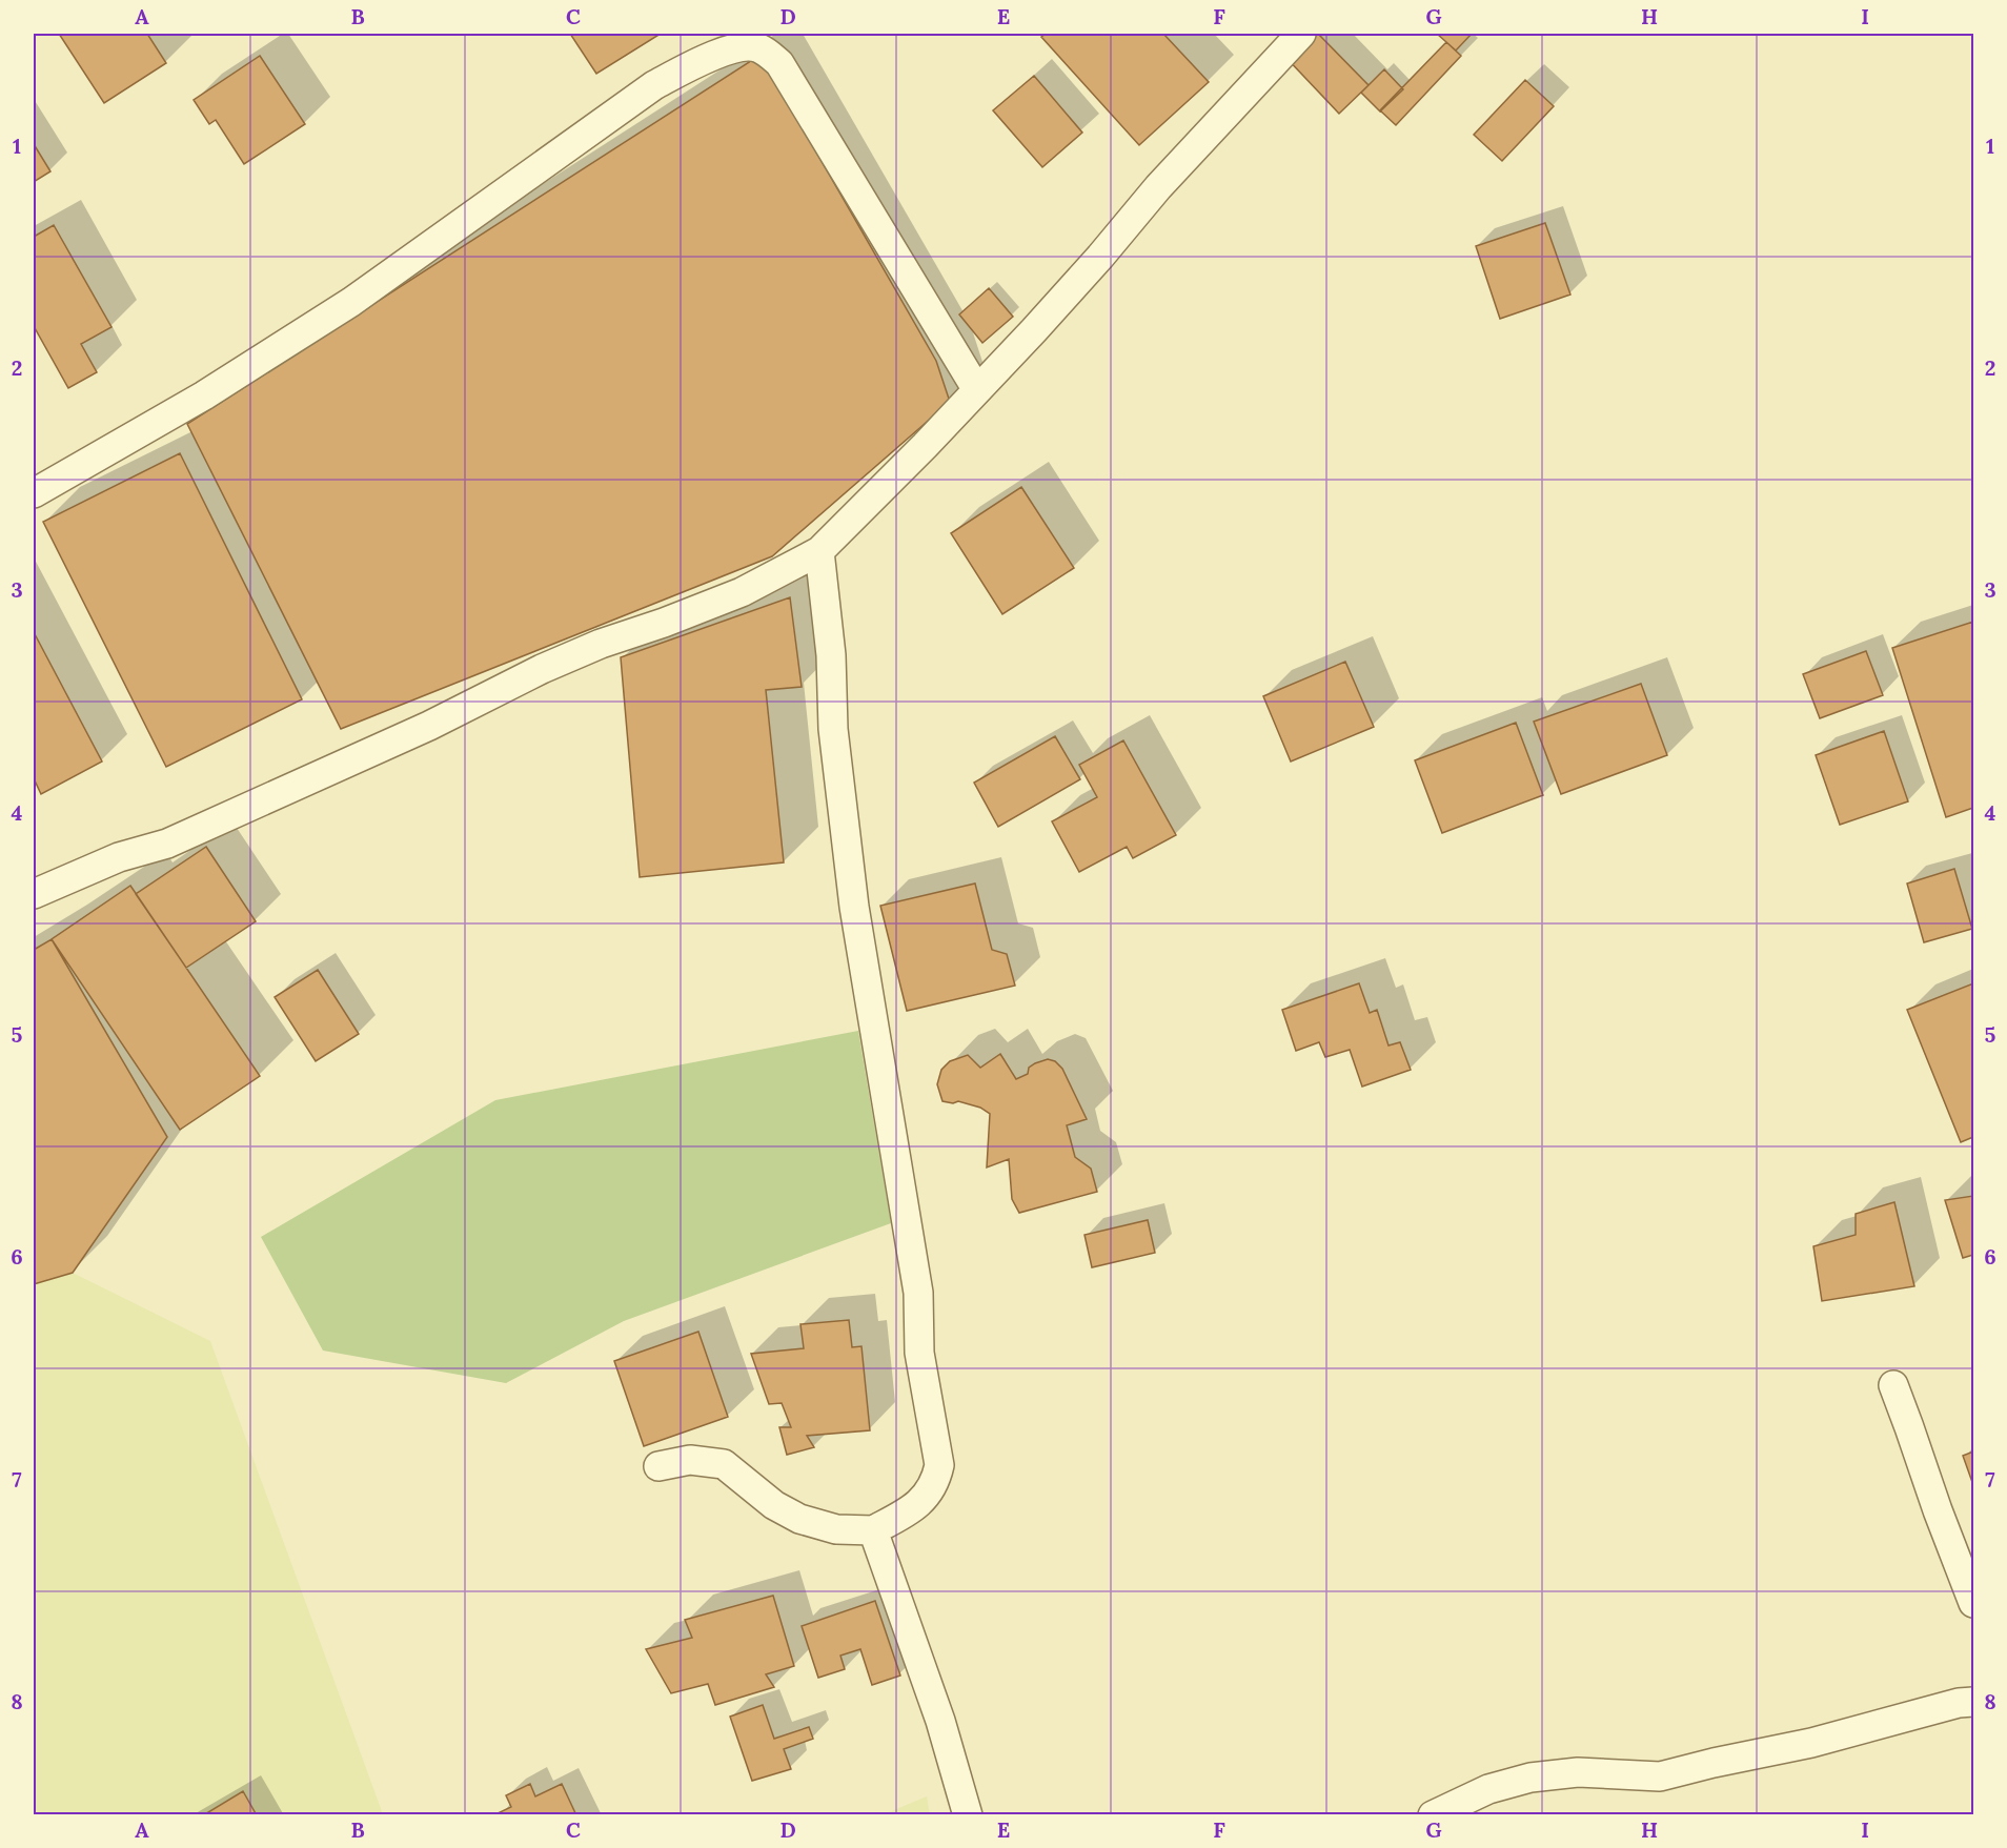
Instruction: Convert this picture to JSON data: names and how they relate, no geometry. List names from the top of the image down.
{
  "grid": {
    "columns": [
      "A",
      "B",
      "C",
      "D",
      "E",
      "F",
      "G",
      "H",
      "I"
    ],
    "rows": [
      "1",
      "2",
      "3",
      "4",
      "5",
      "6",
      "7",
      "8"
    ]
  }
}
